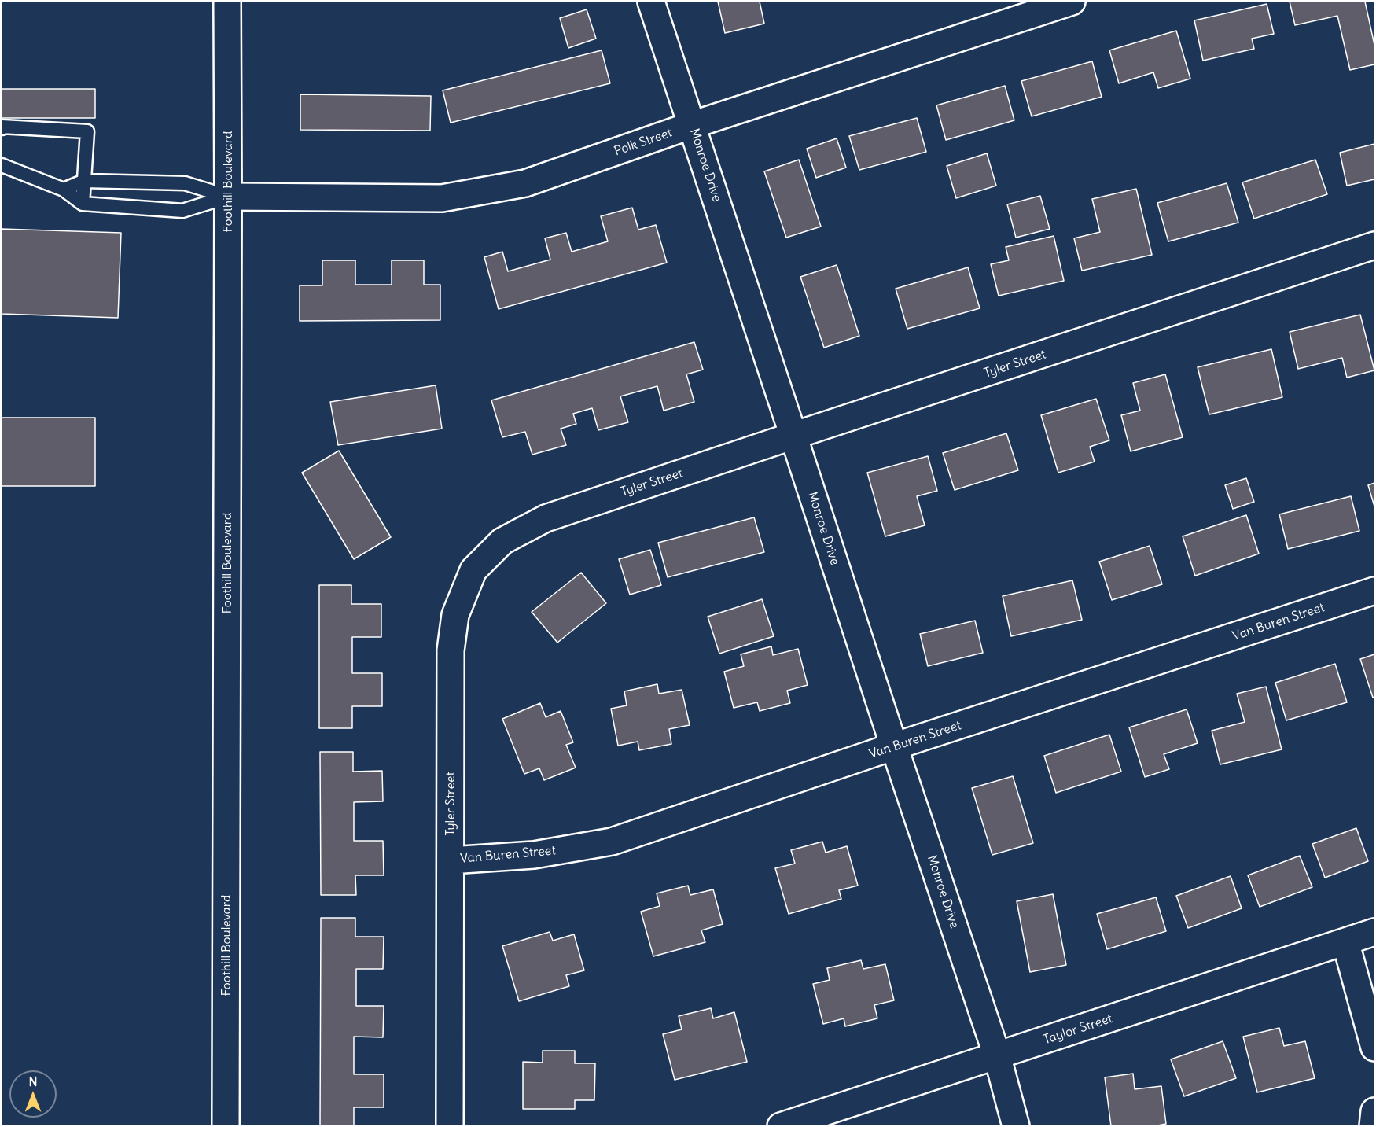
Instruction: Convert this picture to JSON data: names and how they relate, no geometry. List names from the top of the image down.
{
  "streets": {
    "street": [
      "Polk Street",
      "Monroe Drive",
      "Foothill Boulevard",
      "Tyler Street",
      "Van Buren Street",
      "Taylor Street"
    ]
  },
  "crossings": [
    ["Polk Street", "Monroe Drive"],
    ["Polk Street", "Foothill Boulevard"],
    ["Monroe Drive", "Tyler Street"],
    ["Monroe Drive", "Van Buren Street"],
    ["Monroe Drive", "Taylor Street"],
    ["Tyler Street", "Van Buren Street"]
  ],
  "north": "top"
}
